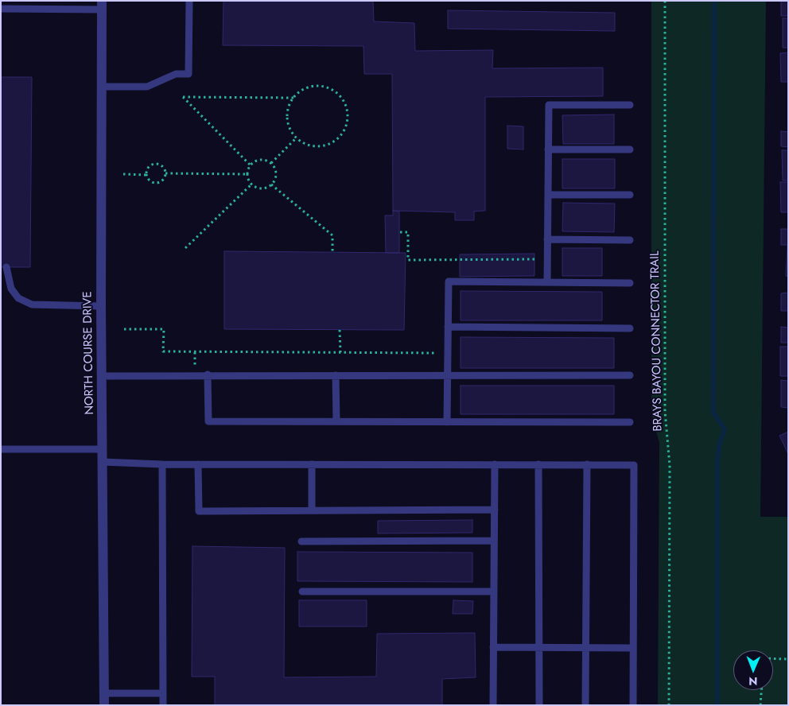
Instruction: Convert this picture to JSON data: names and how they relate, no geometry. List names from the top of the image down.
{
  "streets": {
    "street": ["NORTH COURSE DRIVE"],
    "path": ["BRAYS BAYOU CONNECTOR TRAIL"]
  },
  "north": "bottom"
}
